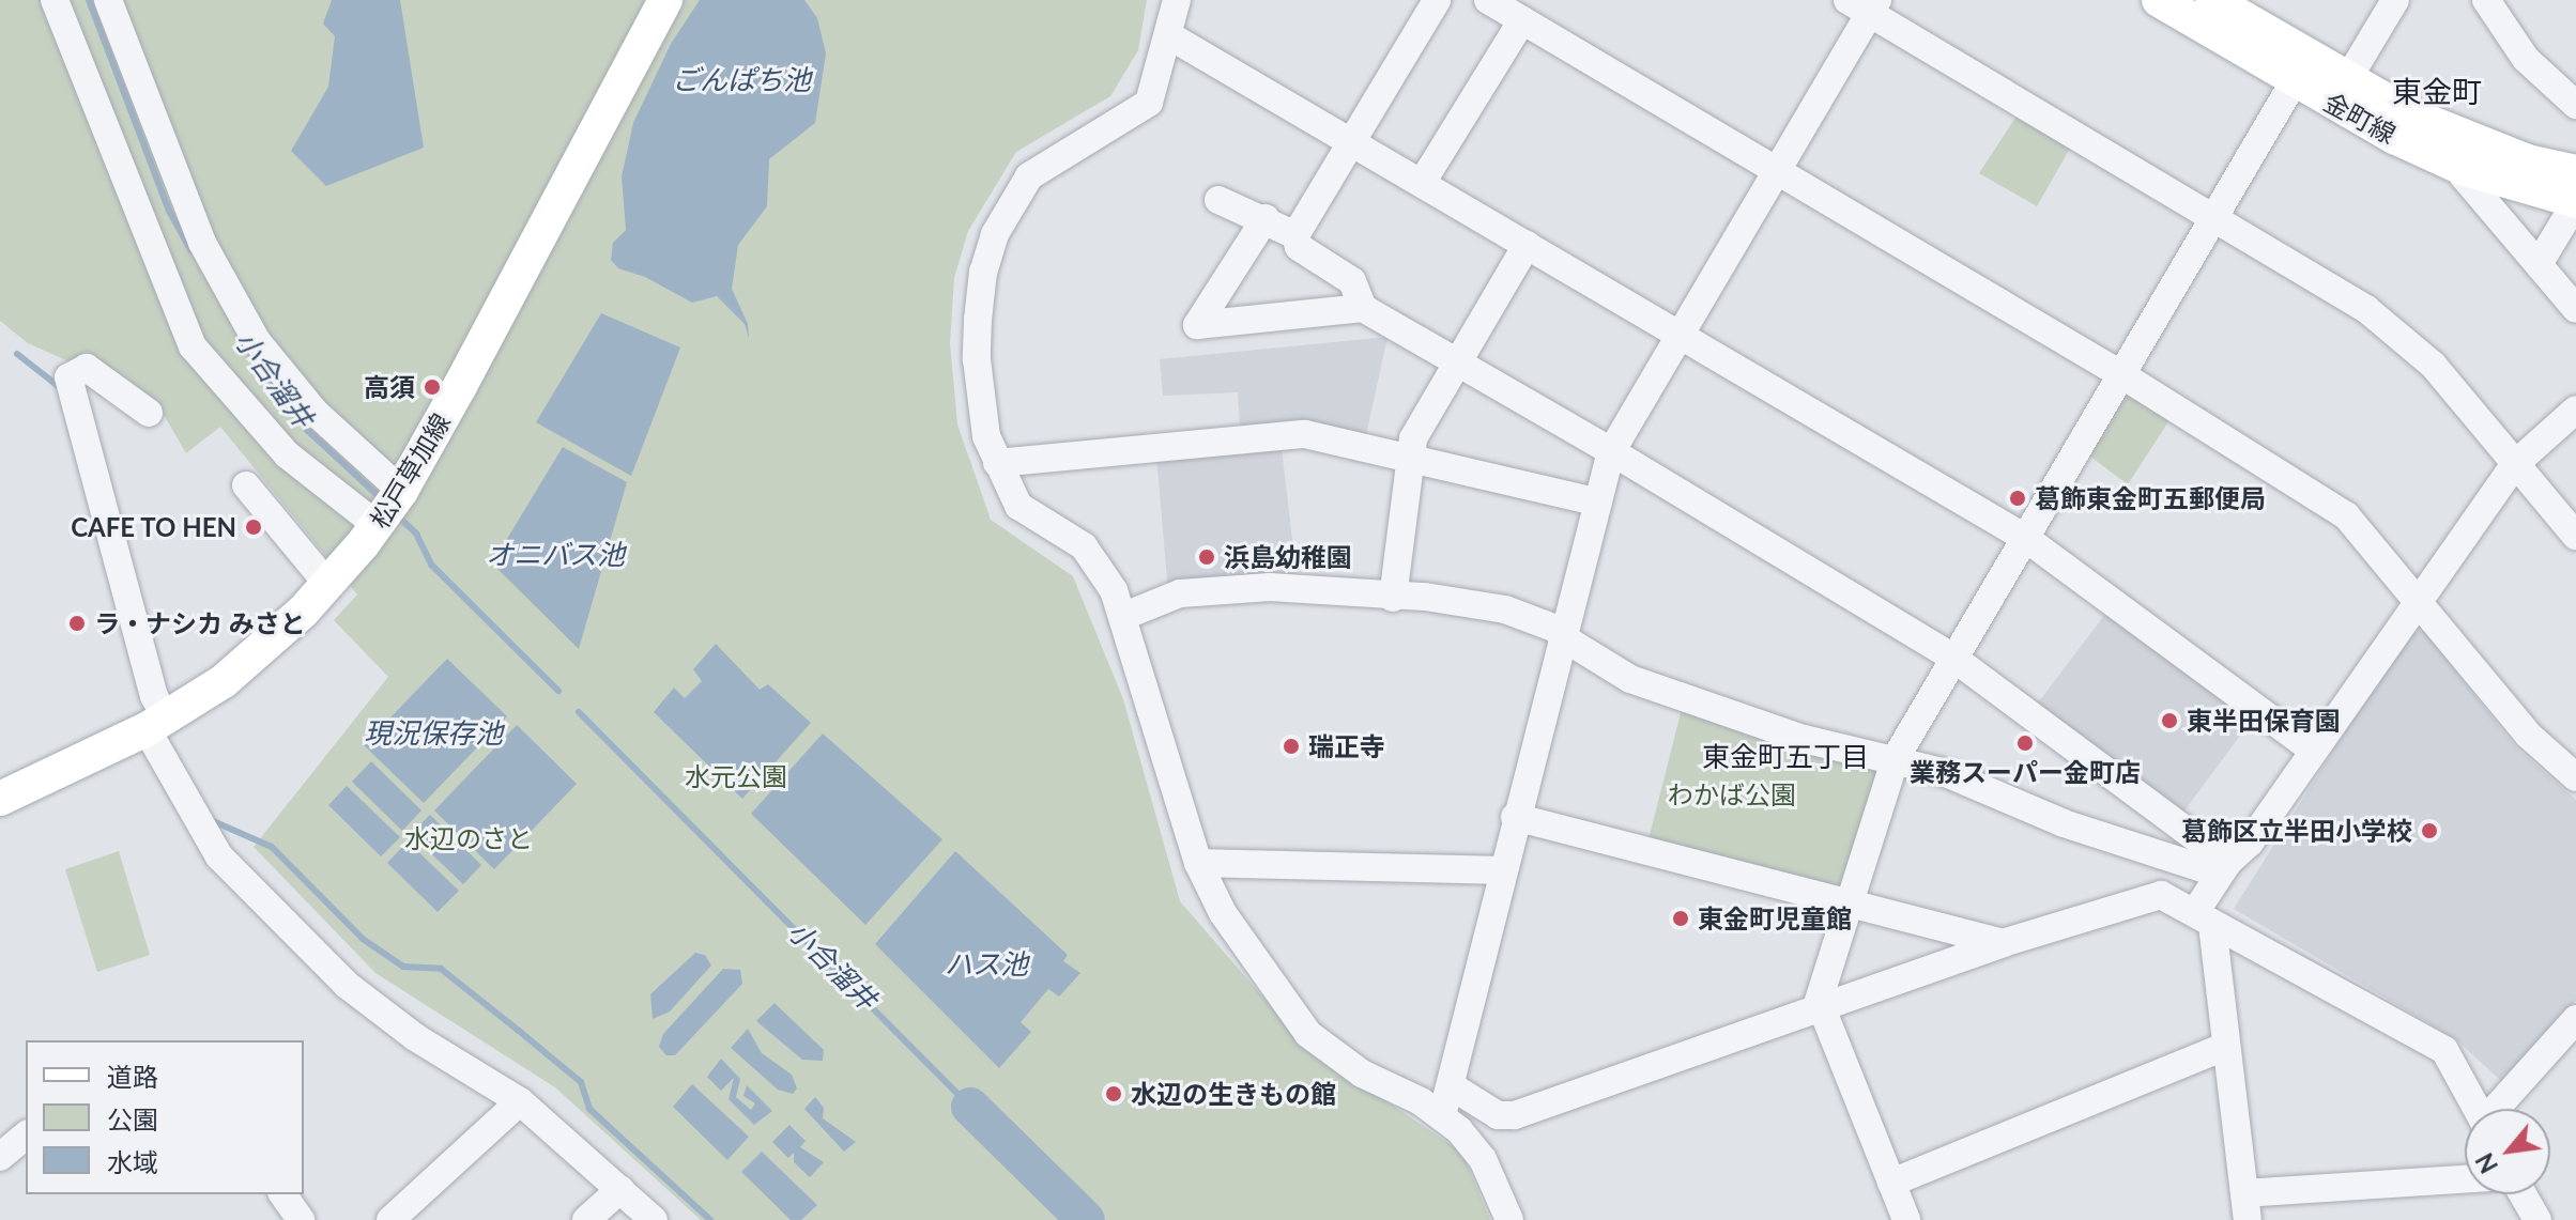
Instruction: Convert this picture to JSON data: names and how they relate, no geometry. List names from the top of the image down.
{
  "streets": {
    "main road": ["金町線", "松戸草加線"]
  },
  "districts": ["東金町", "東金町五丁目"],
  "water": [
    "ごんぱち池",
    "小合溜井",
    "オニバス池",
    "現況保存池",
    "ハス池"
  ],
  "parks": ["水元公園", "わかば公園", "水辺のさと"],
  "places": [
    "高須",
    "葛飾東金町五郵便局",
    "CAFE TO HEN",
    "浜島幼稚園",
    "ラ・ナシカ みさと",
    "東半田保育園",
    "業務スーパー金町店",
    "瑞正寺",
    "葛飾区立半田小学校",
    "東金町児童館",
    "水辺の生きもの館"
  ],
  "legend": ["道路", "公園", "水域"],
  "north": "bottom left"
}
